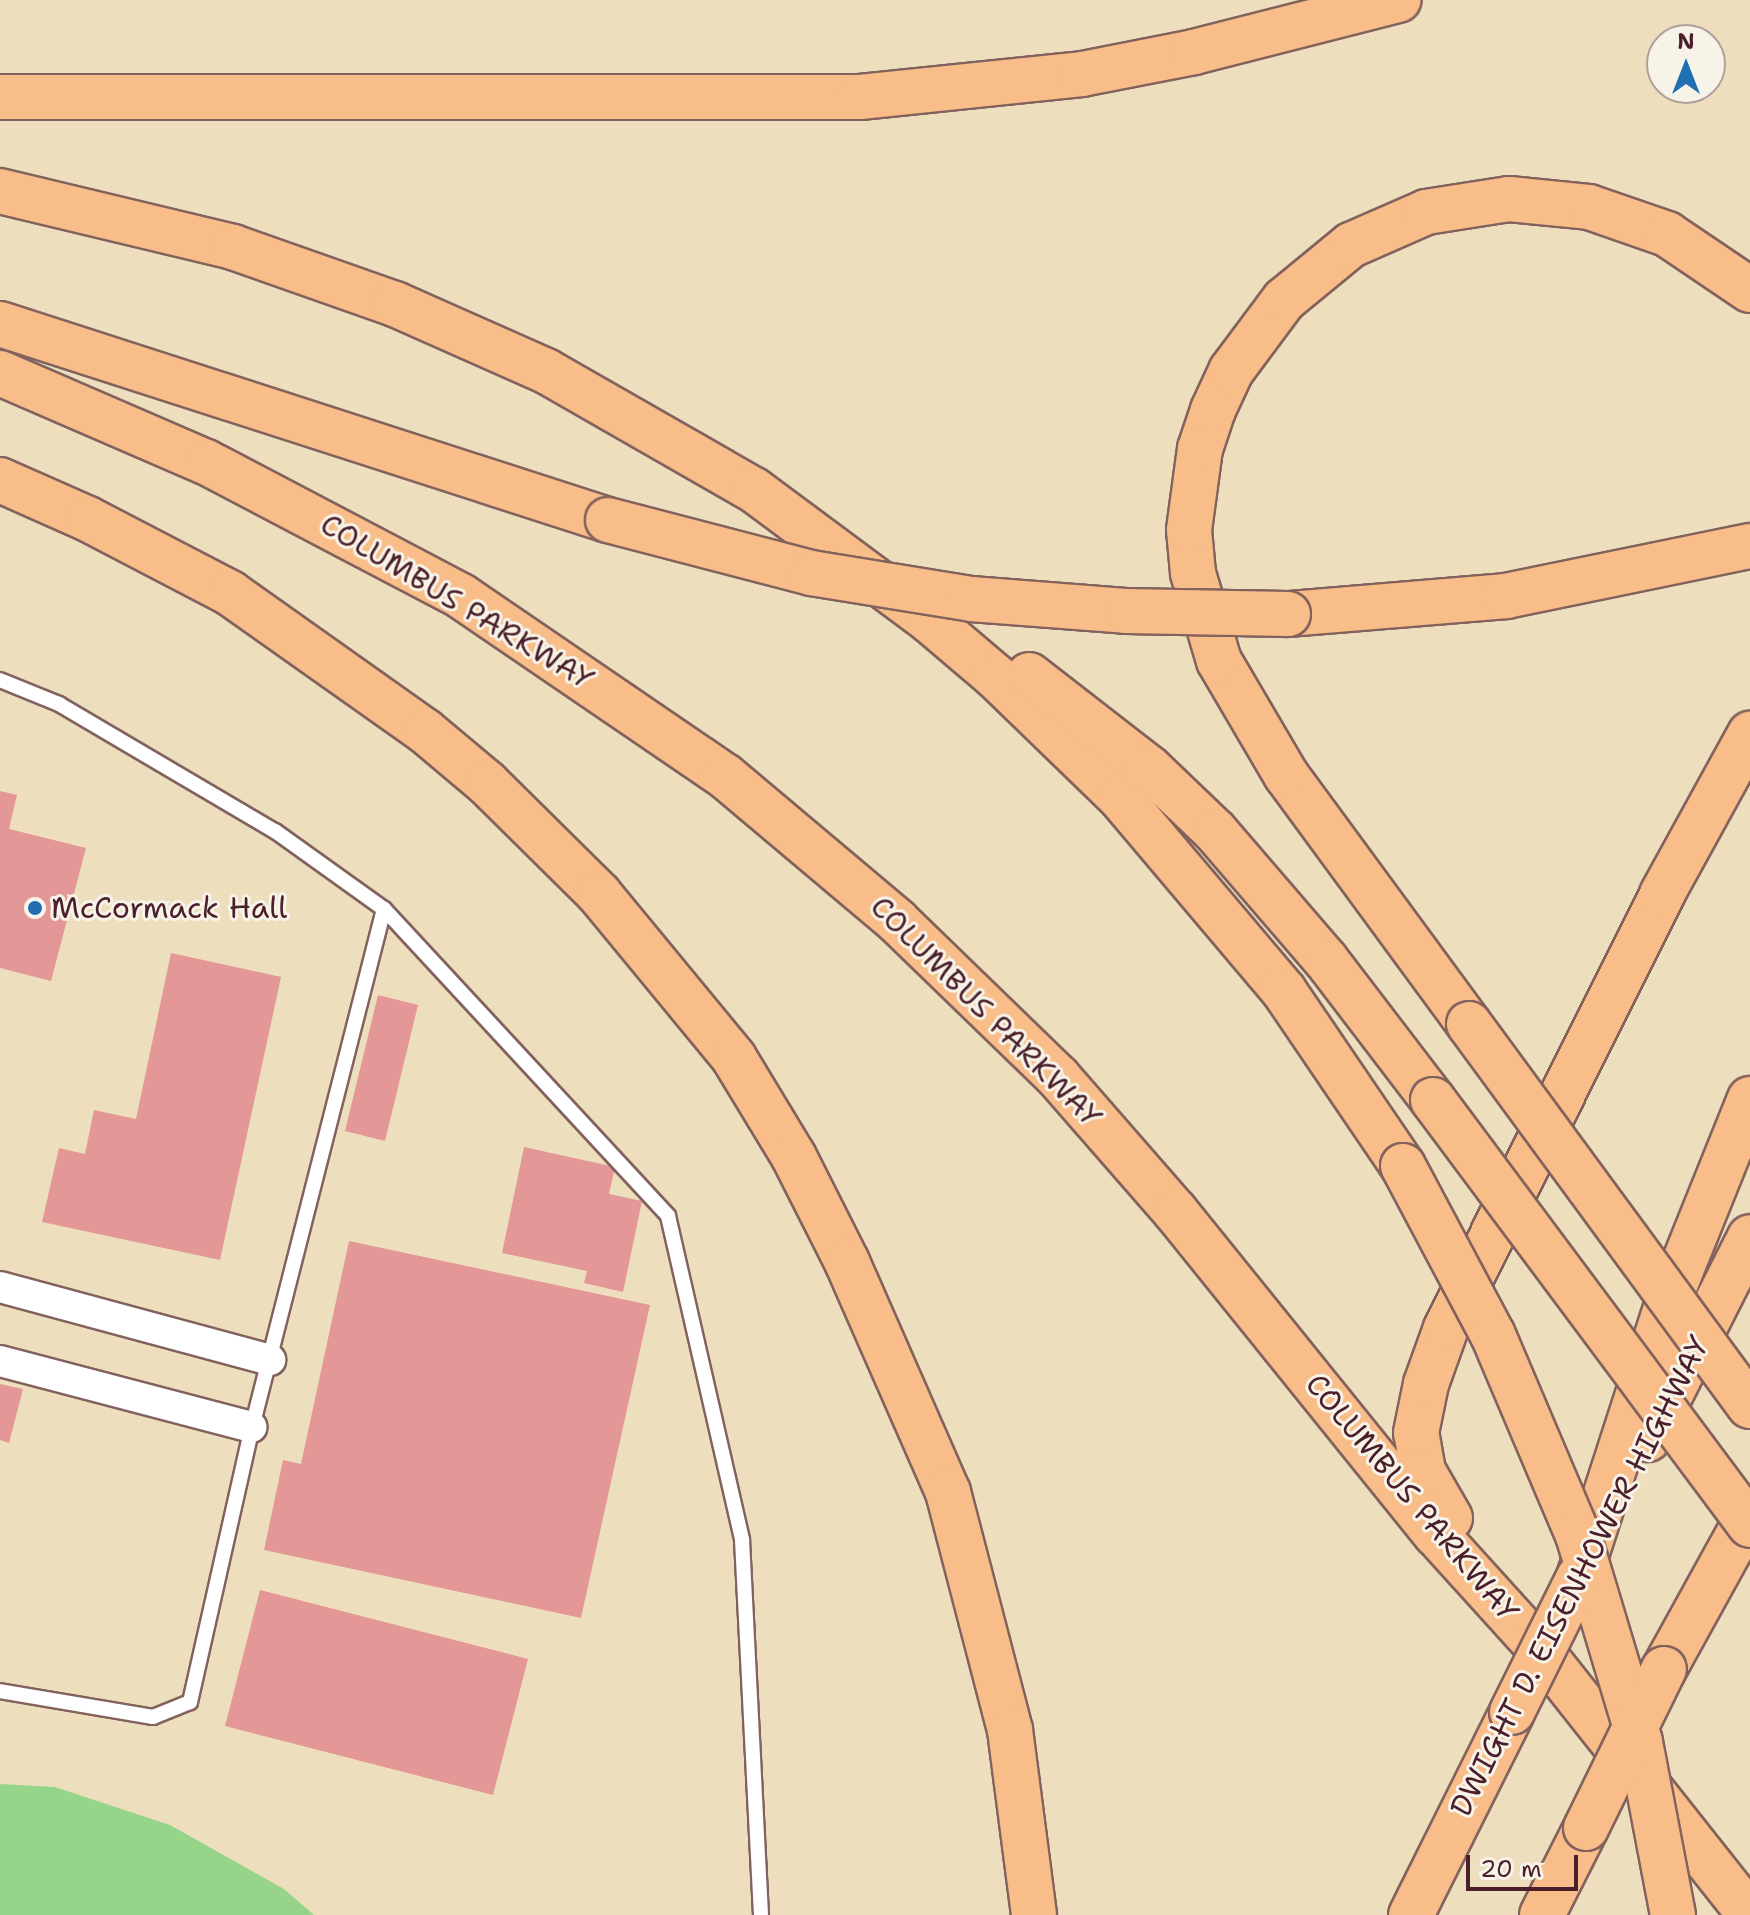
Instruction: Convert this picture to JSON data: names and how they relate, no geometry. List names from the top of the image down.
{
  "streets": {
    "highway": ["COLUMBUS PARKWAY", "DWIGHT D. EISENHOWER HIGHWAY"]
  },
  "places": ["McCormack Hall"],
  "scale_bar": "20 m",
  "north": "top"
}
